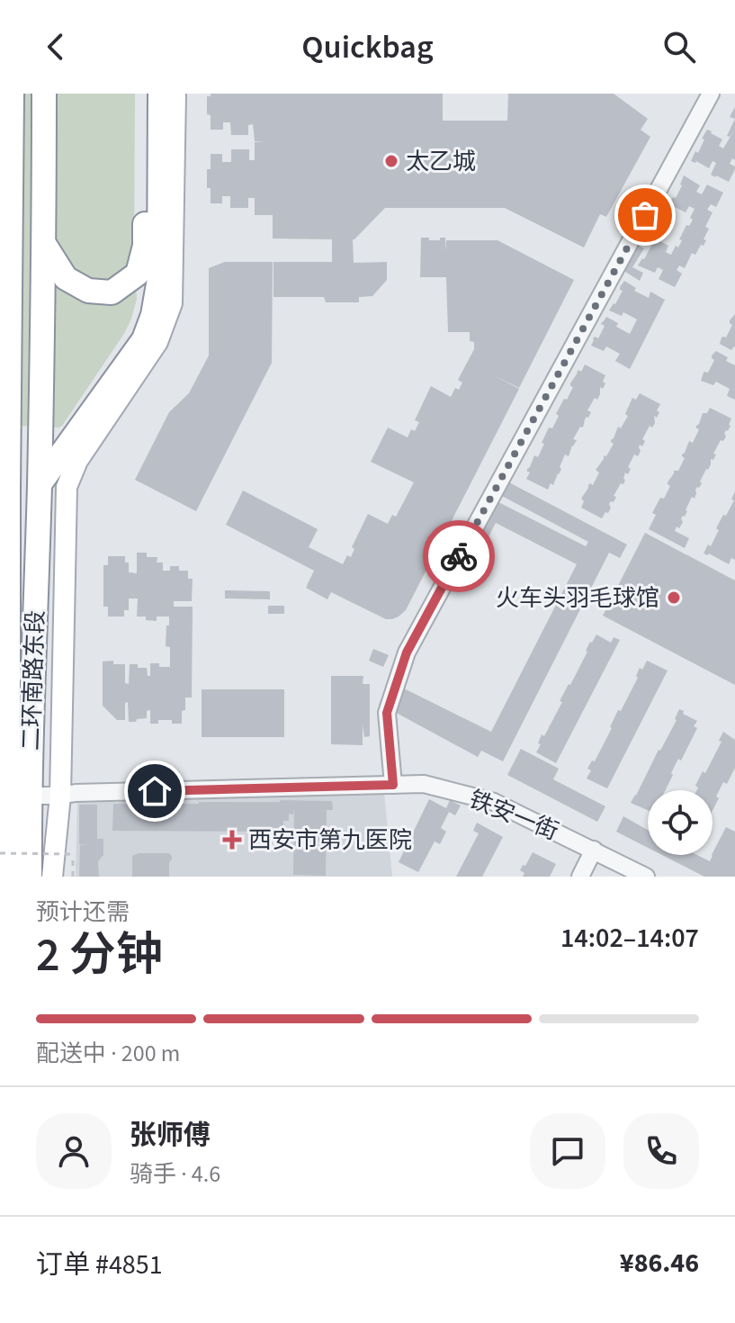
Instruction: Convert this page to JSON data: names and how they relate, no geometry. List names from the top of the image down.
{
  "streets": {
    "highway": ["二环南路东段"],
    "street": ["铁安一街"]
  },
  "crossings": [
    ["二环南路东段", "铁安一街"]
  ],
  "places": {
    "other": ["太乙城", "火车头羽毛球馆"],
    "health": ["西安市第九医院"]
  },
  "page": {
    "header": "Quickbag",
    "heading": ["2 分钟", "预计还需", "14:02–14:07"],
    "panel": [
      "张师傅",
      "骑手 · 4.6",
      "订单 #4851",
      "¥86.46"
    ],
    "bar": "配送中 · 200 m"
  }
}
